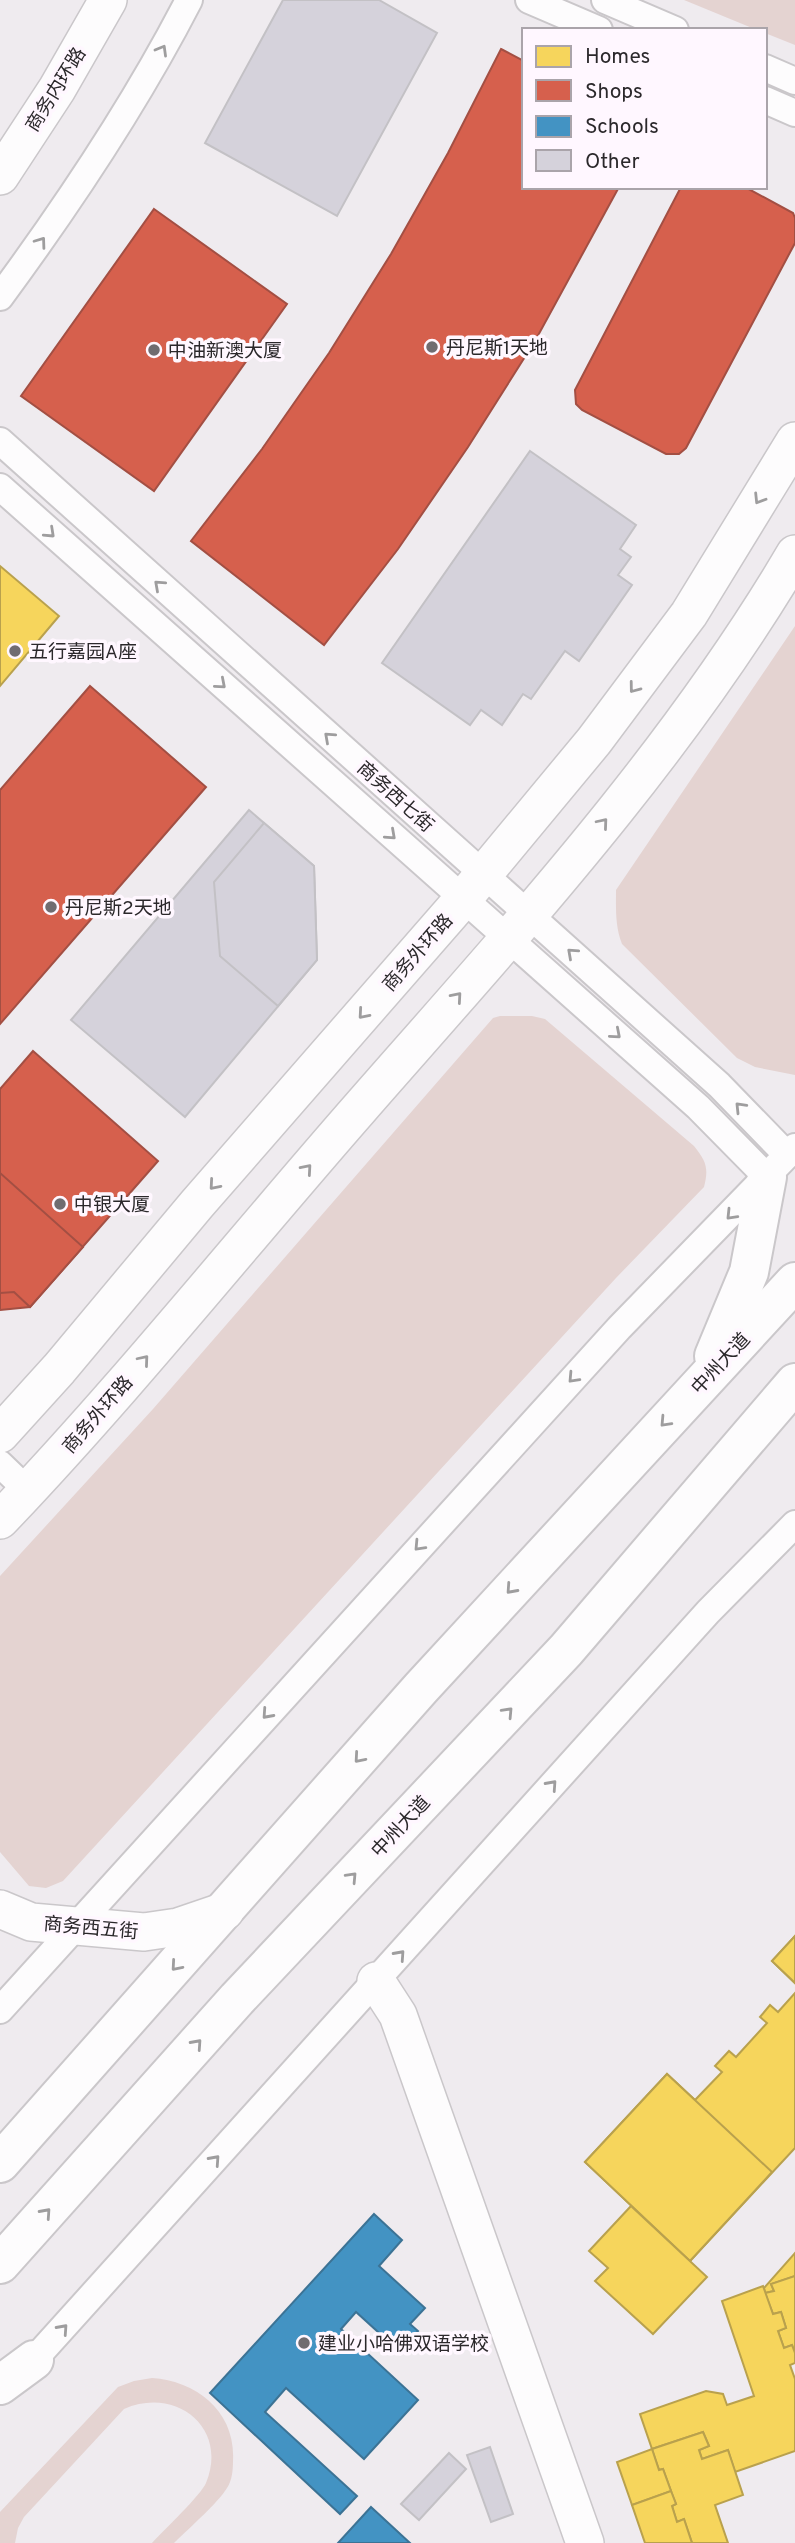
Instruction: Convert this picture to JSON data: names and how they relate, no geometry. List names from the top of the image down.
{
  "streets": {
    "highway": ["中州大道"],
    "street": [
      "商务内环路",
      "商务西七街",
      "商务外环路",
      "商务西五街"
    ]
  },
  "crossings": [
    ["商务西七街", "商务外环路"],
    ["中州大道", "商务西五街"]
  ],
  "places": [
    "丹尼斯1天地",
    "中油新澳大厦",
    "五行嘉园A座",
    "丹尼斯2天地",
    "中银大厦",
    "建业小哈佛双语学校"
  ],
  "legend": [
    "Homes",
    "Shops",
    "Schools",
    "Other"
  ]
}
